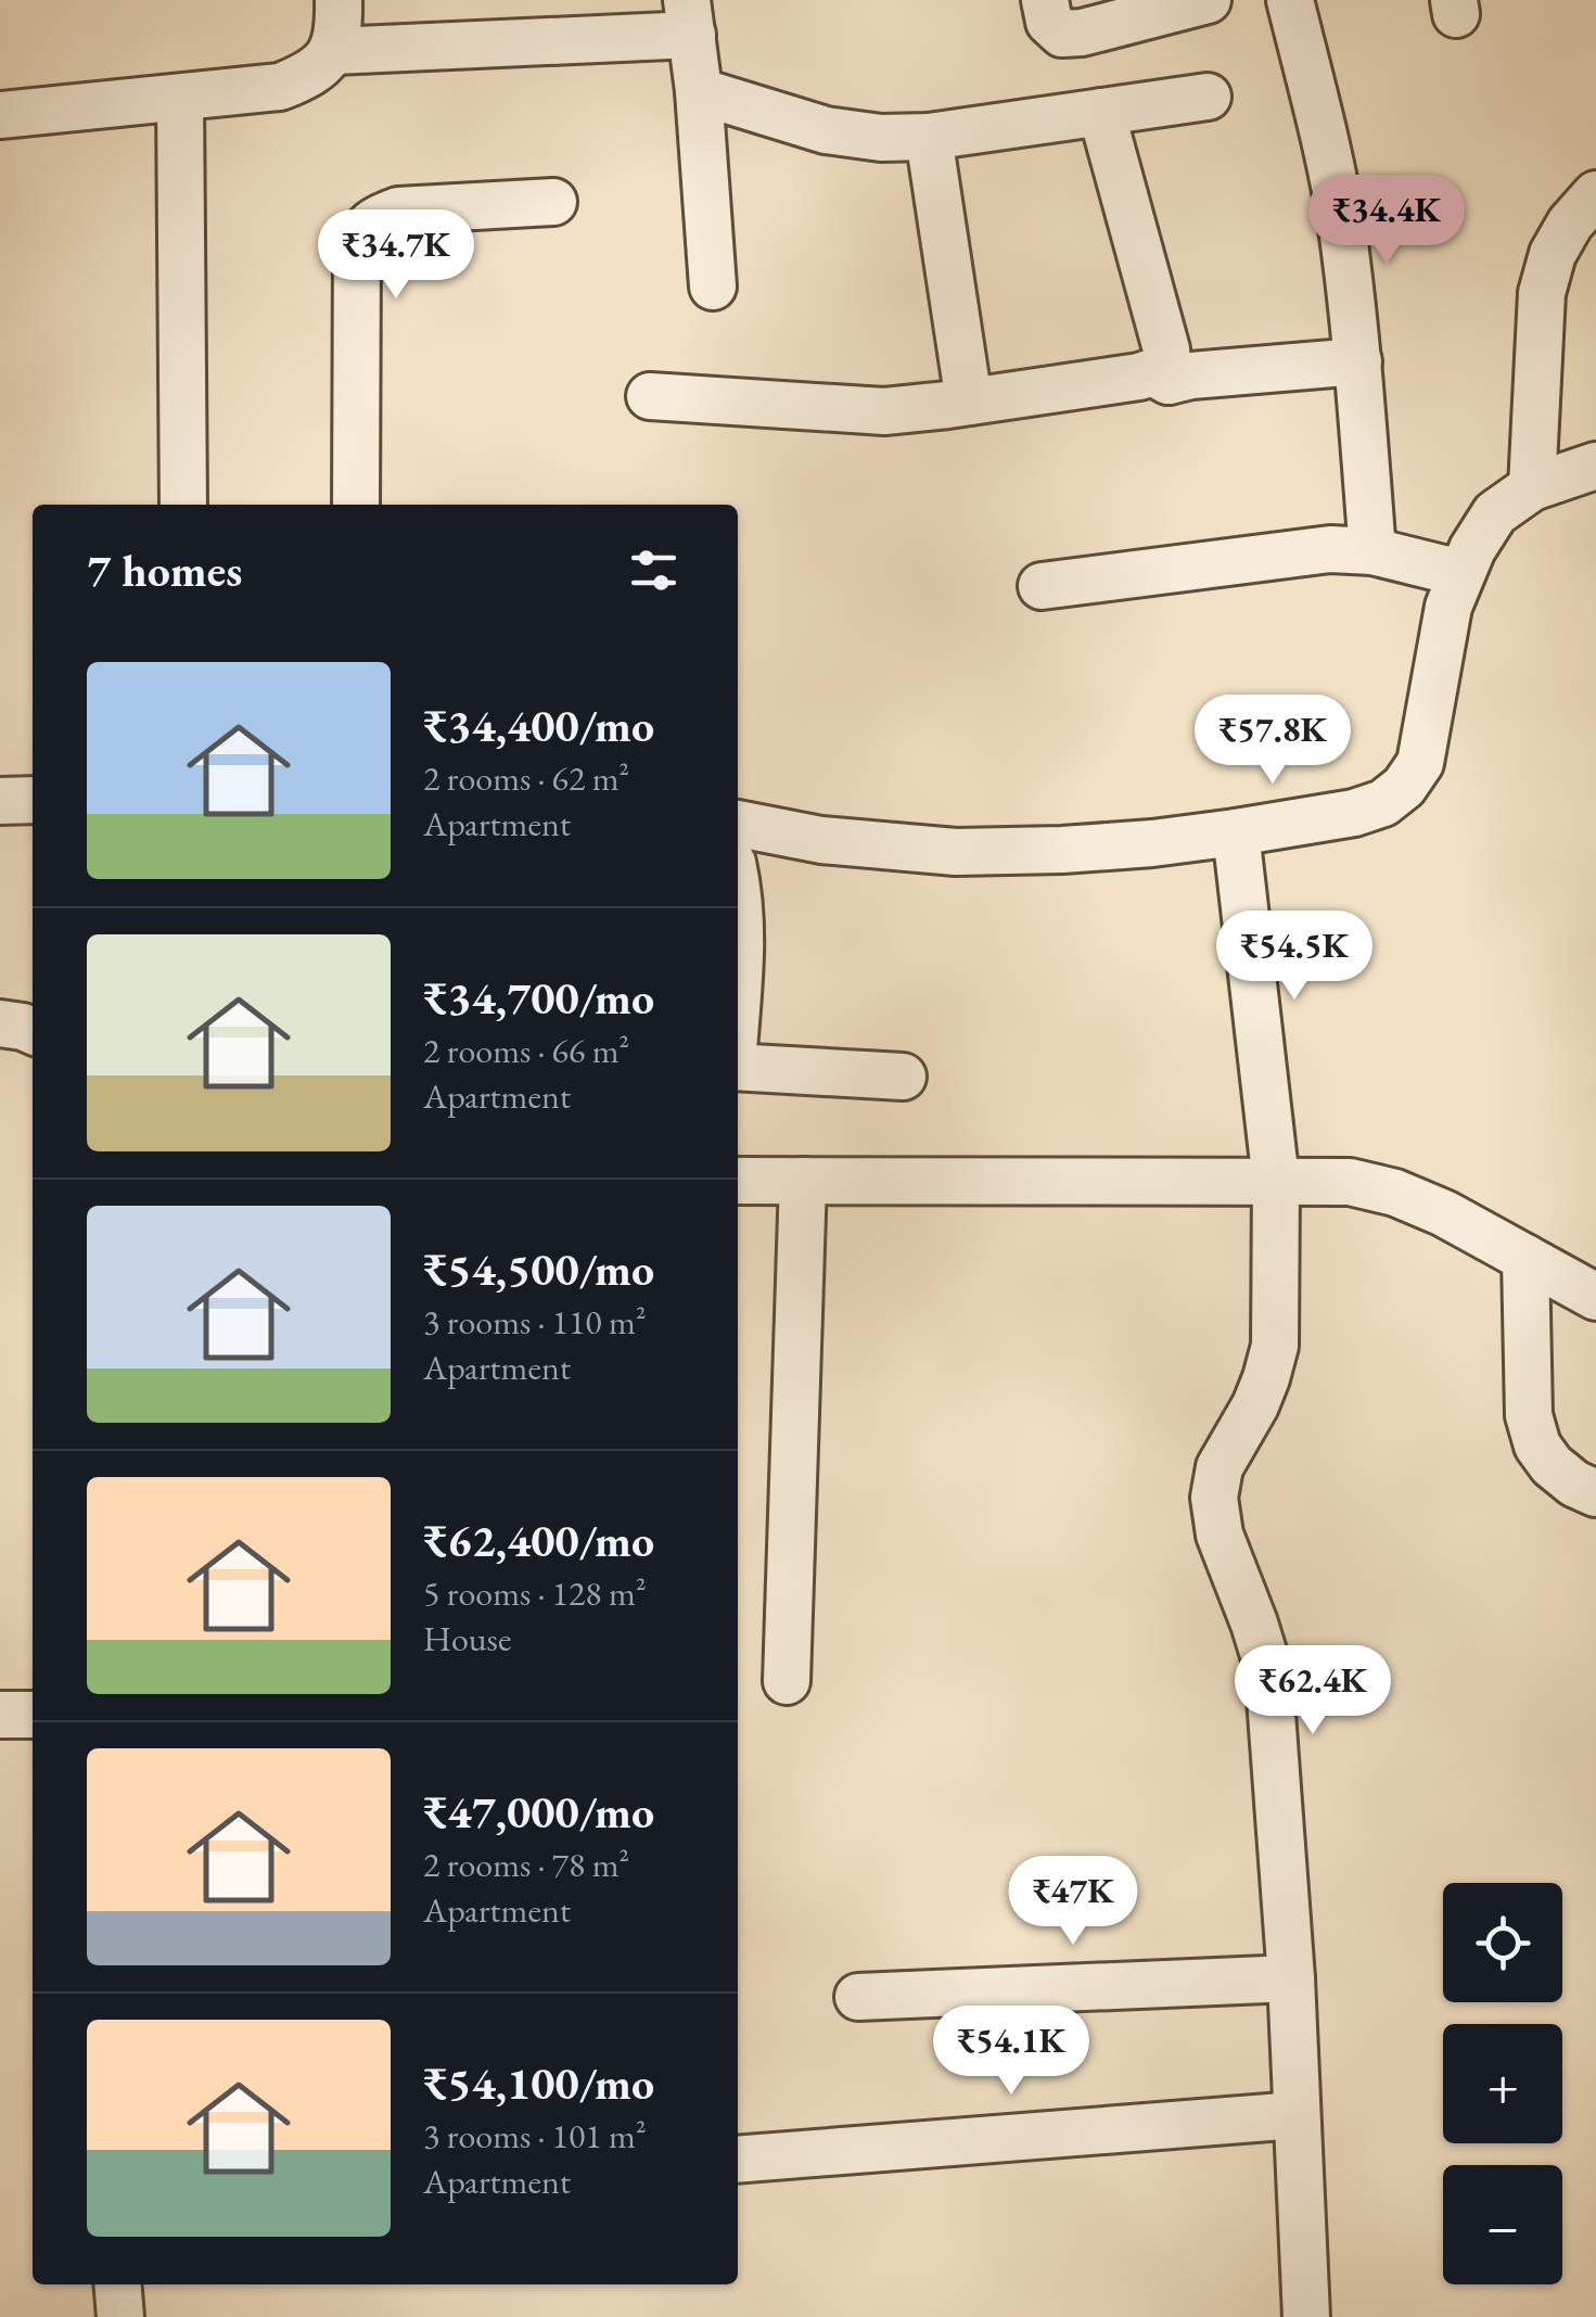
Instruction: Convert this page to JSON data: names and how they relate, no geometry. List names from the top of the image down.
{
  "page": {
    "price": [
      "₹34.4K",
      "₹34.7K",
      "₹57.8K",
      "₹54.5K",
      "₹62.4K",
      "₹47K",
      "₹54.1K"
    ],
    "heading": "7 homes",
    "list": [
      {
        "name": "₹34,400/mo",
        "note": "2 rooms · 62 m² · Apartment"
      },
      {
        "name": "₹34,700/mo",
        "note": "2 rooms · 66 m² · Apartment"
      },
      {
        "name": "₹54,500/mo",
        "note": "3 rooms · 110 m² · Apartment"
      },
      {
        "name": "₹62,400/mo",
        "note": "5 rooms · 128 m² · House"
      },
      {
        "name": "₹47,000/mo",
        "note": "2 rooms · 78 m² · Apartment"
      },
      {
        "name": "₹54,100/mo",
        "note": "3 rooms · 101 m² · Apartment"
      }
    ],
    "map_buttons": ["+", "−"]
  }
}
